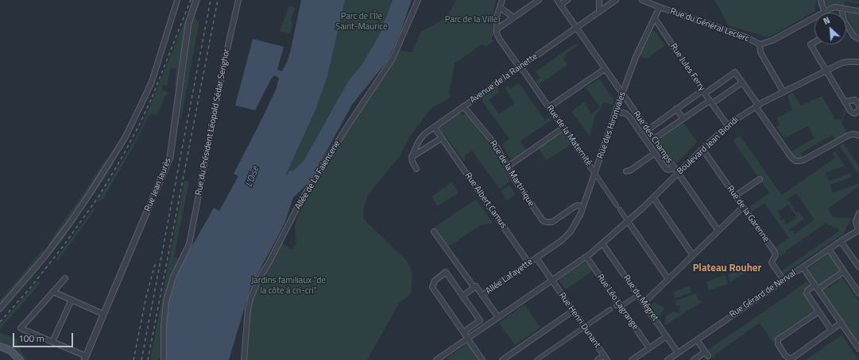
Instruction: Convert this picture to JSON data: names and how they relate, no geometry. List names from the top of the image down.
{
  "streets": {
    "street": [
      "Rue du Général Leclerc",
      "Rue Jules Ferry",
      "Avenue de la Rainette",
      "Rue du Président Léopold Sédar Senghor",
      "Rue des Hironvales",
      "Rue de la Maternité",
      "Rue des Champs",
      "Boulevard Jean Biondi",
      "Rue de la Martinique",
      "Allée de La Faïencerie",
      "Rue Jean Jaurès",
      "Rue Albert Camus",
      "Rue de la Garenne",
      "Allée Lafayette",
      "Rue Gérard de Nerval",
      "Rue du Mégret",
      "Rue Léo Lagrange",
      "Rue Henri Dunant"
    ]
  },
  "crossings": [
    ["Rue du Général Leclerc", "Rue des Hironvales"],
    ["Rue Jules Ferry", "Rue des Hironvales"],
    ["Rue Jules Ferry", "Boulevard Jean Biondi"],
    ["Avenue de la Rainette", "Rue de la Maternité"],
    ["Avenue de la Rainette", "Rue des Champs"],
    ["Avenue de la Rainette", "Rue de la Martinique"],
    ["Avenue de la Rainette", "Rue Albert Camus"],
    ["Rue des Hironvales", "Rue de la Maternité"],
    ["Rue des Hironvales", "Rue des Champs"],
    ["Rue des Hironvales", "Rue de la Martinique"],
    ["Rue des Hironvales", "Allée Lafayette"],
    ["Rue des Champs", "Boulevard Jean Biondi"],
    ["Boulevard Jean Biondi", "Rue de la Garenne"],
    ["Boulevard Jean Biondi", "Rue du Mégret"],
    ["Boulevard Jean Biondi", "Rue Léo Lagrange"],
    ["Boulevard Jean Biondi", "Rue Henri Dunant"],
    ["Rue Albert Camus", "Allée Lafayette"],
    ["Rue de la Garenne", "Rue Gérard de Nerval"],
    ["Allée Lafayette", "Rue Henri Dunant"],
    ["Rue Gérard de Nerval", "Rue du Mégret"]
  ],
  "districts": ["Plateau Rouher"],
  "water": ["L'Oise"],
  "parks": ["Parc de l'Île Saint-Maurice", "Parc de la Ville", "Jardins familiaux \"de la côte à cri-cri\""],
  "scale_bar": "100 m",
  "north": "top left"
}
